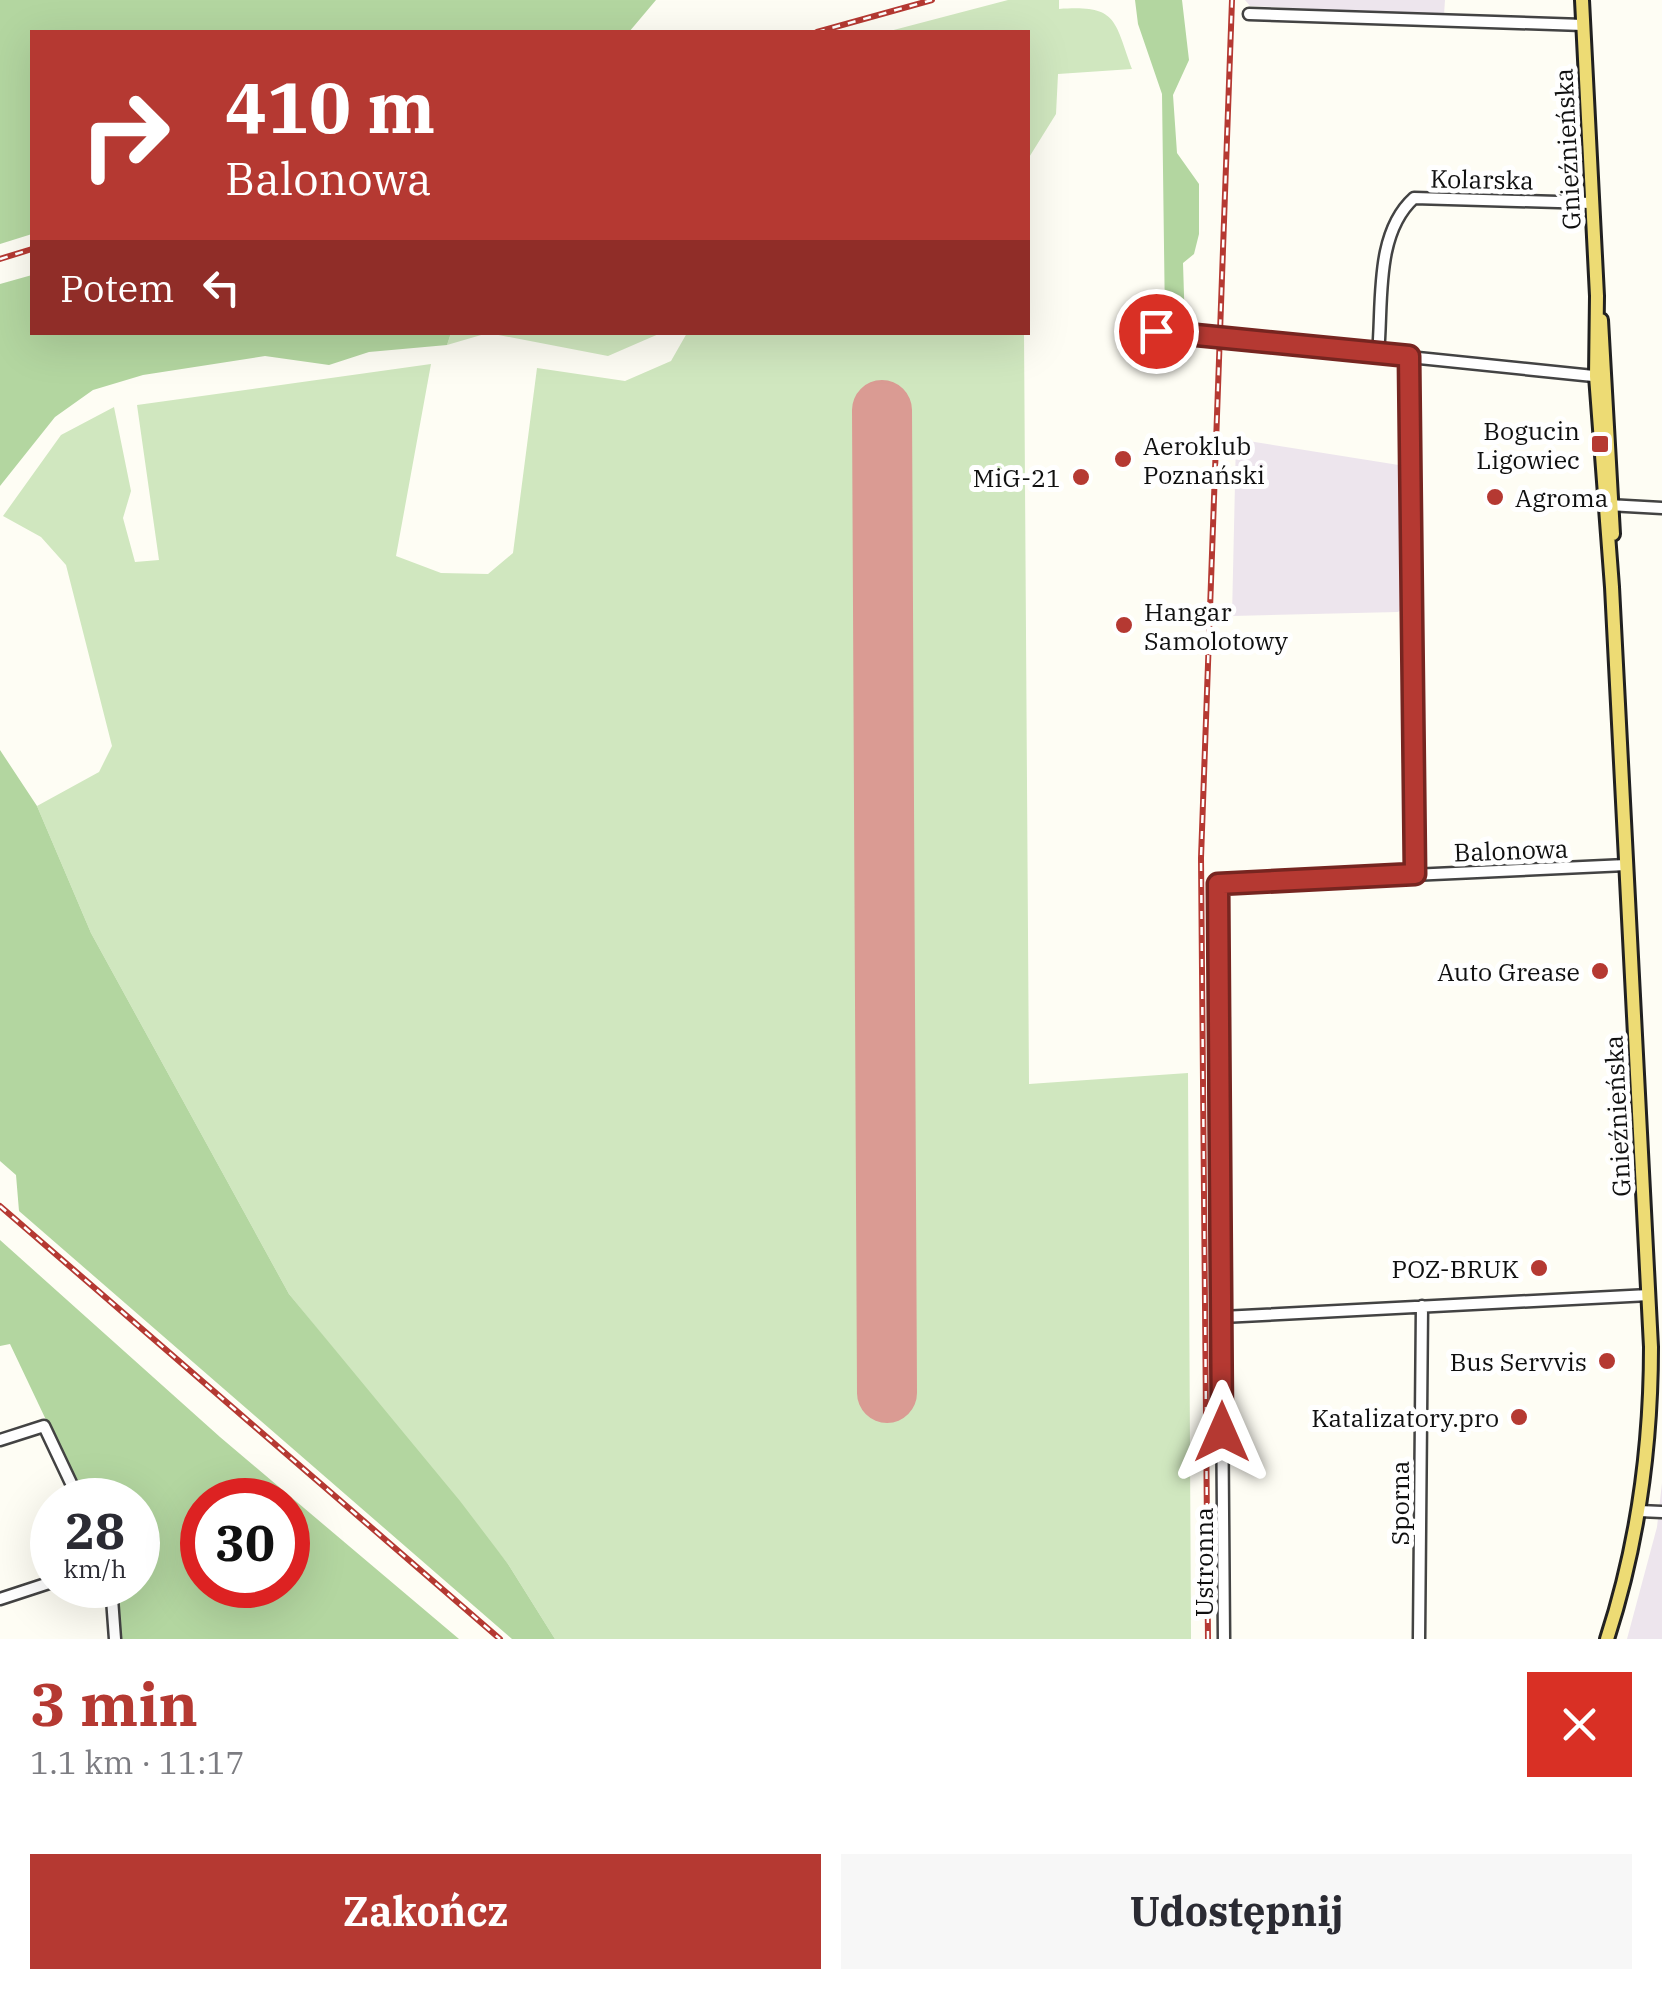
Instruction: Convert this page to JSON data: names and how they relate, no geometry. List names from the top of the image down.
{
  "streets": {
    "main road": ["Gnieźnieńska"],
    "street": [
      "Kolarska",
      "Balonowa",
      "Sporna",
      "Ustronna"
    ]
  },
  "crossings": [
    ["Gnieźnieńska", "Kolarska"],
    ["Gnieźnieńska", "Balonowa"],
    ["Balonowa", "Ustronna"]
  ],
  "places": {
    "transit": ["Bogucin Ligowiec"],
    "other": [
      "Aeroklub Poznański",
      "MiG-21",
      "Agroma",
      "Hangar Samolotowy",
      "Auto Grease",
      "POZ-BRUK",
      "Bus Servvis",
      "Katalizatory.pro"
    ]
  },
  "page": {
    "turn": ["410 m", "Balonowa"],
    "then": "Potem",
    "speed": "28 km/h",
    "limit": "30",
    "heading": ["3 min", "1.1 km · 11:17"],
    "buttons": ["Zakończ", "Udostępnij"]
  }
}
